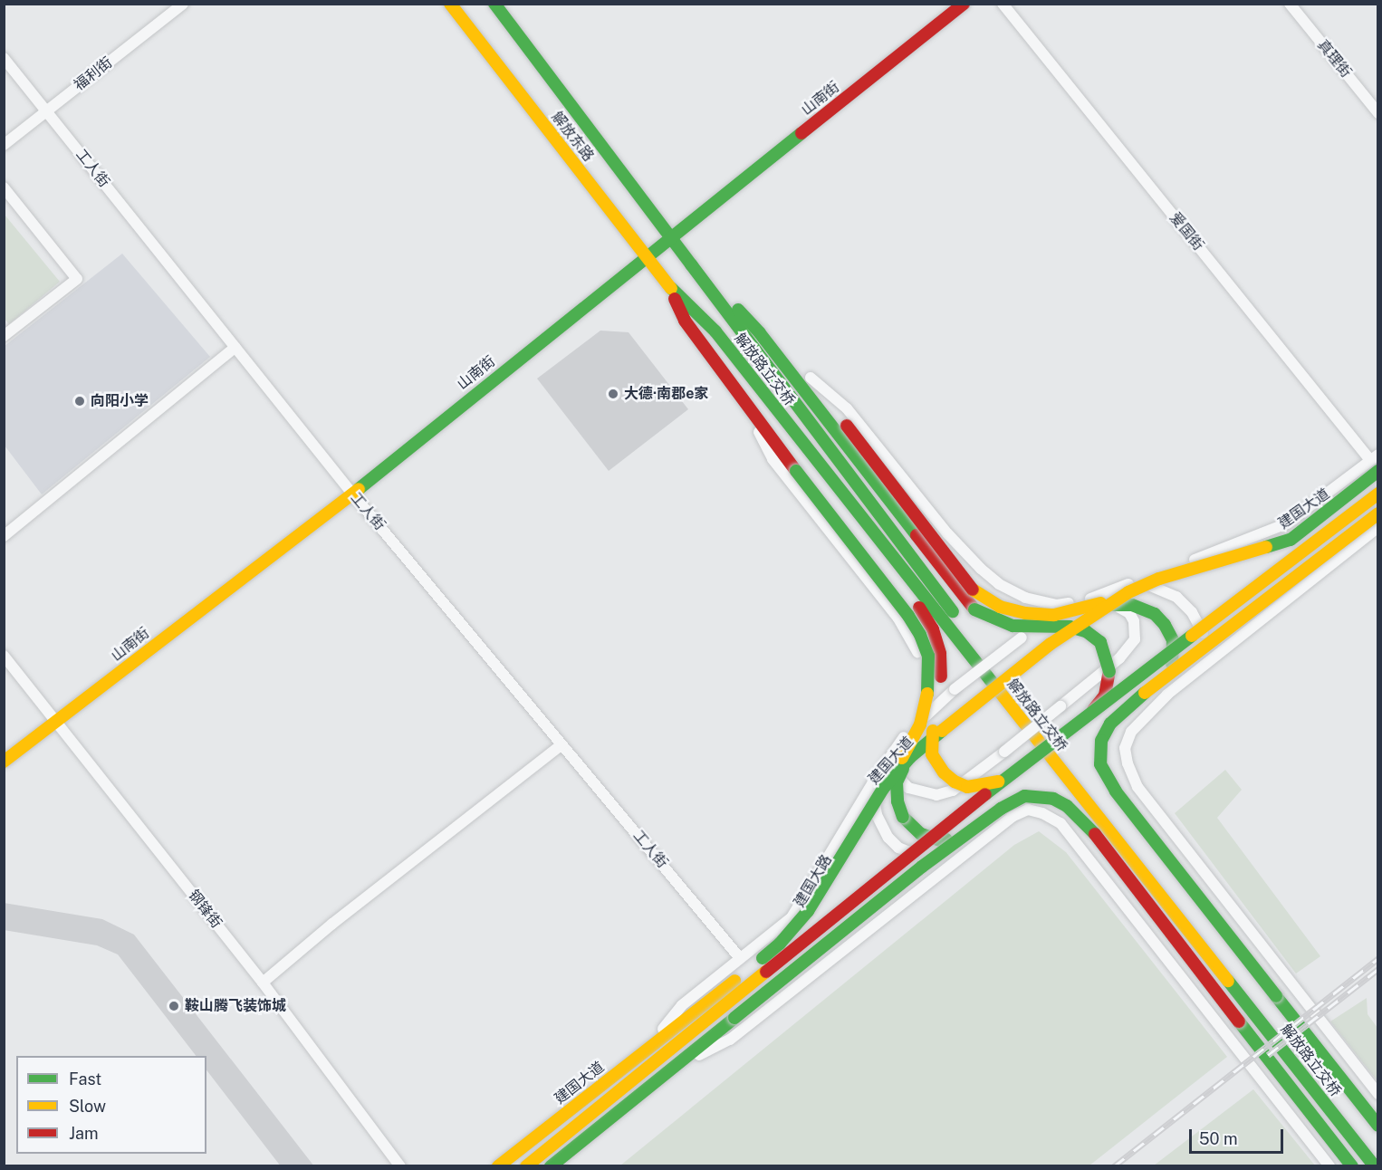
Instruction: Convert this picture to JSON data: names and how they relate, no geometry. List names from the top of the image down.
{
  "streets": {
    "main road": [
      "山南街",
      "解放东路",
      "解放路立交桥",
      "建国大道"
    ],
    "street": [
      "真理街",
      "福利街",
      "工人街",
      "爱国街",
      "建国大路",
      "钢锋街"
    ]
  },
  "crossings": [
    ["福利街", "工人街"],
    ["山南街", "解放东路"],
    ["山南街", "工人街"],
    ["山南街", "钢锋街"],
    ["解放东路", "解放路立交桥"],
    ["工人街", "建国大路"],
    ["建国大道", "建国大路"]
  ],
  "places": ["大德·南郡e家", "向阳小学", "鞍山腾飞装饰城"],
  "legend": ["Fast", "Slow", "Jam"],
  "scale_bar": "50 m"
}
